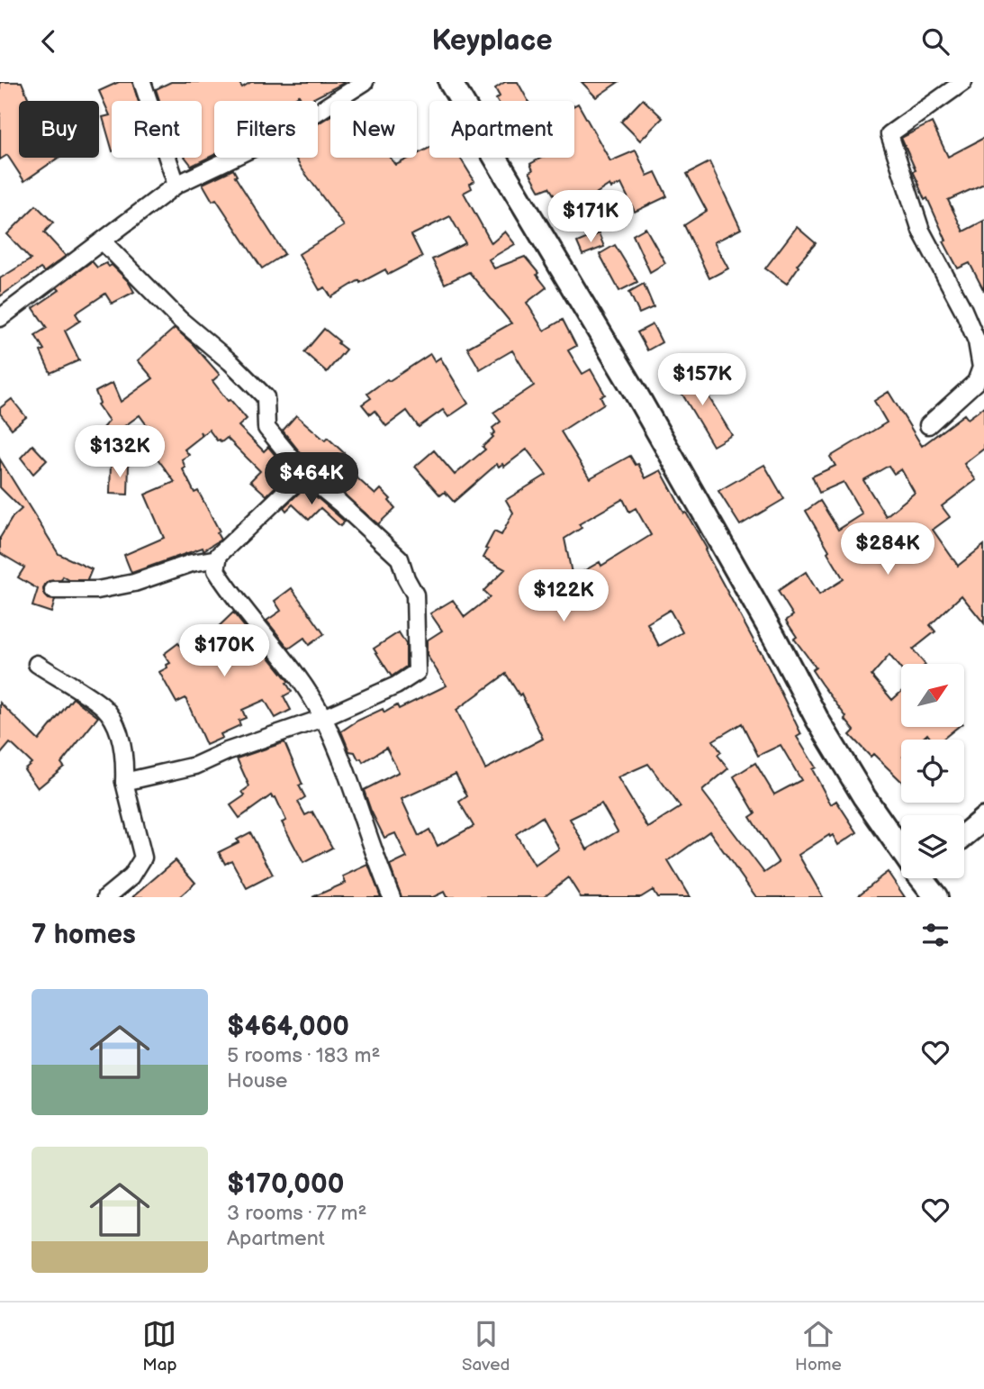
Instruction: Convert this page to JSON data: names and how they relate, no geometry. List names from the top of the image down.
{
  "north": "top right",
  "page": {
    "header": "Keyplace",
    "chip": [
      "Buy",
      "Rent",
      "Filters",
      "New",
      "Apartment"
    ],
    "price": [
      "$171K",
      "$157K",
      "$132K",
      "$464K",
      "$284K",
      "$122K",
      "$170K"
    ],
    "heading": "7 homes",
    "list": [
      {
        "name": "$464,000",
        "note": "5 rooms · 183 m² · House"
      },
      {
        "name": "$170,000",
        "note": "3 rooms · 77 m² · Apartment"
      }
    ],
    "tabs": ["Map", "Saved", "Home"]
  }
}
